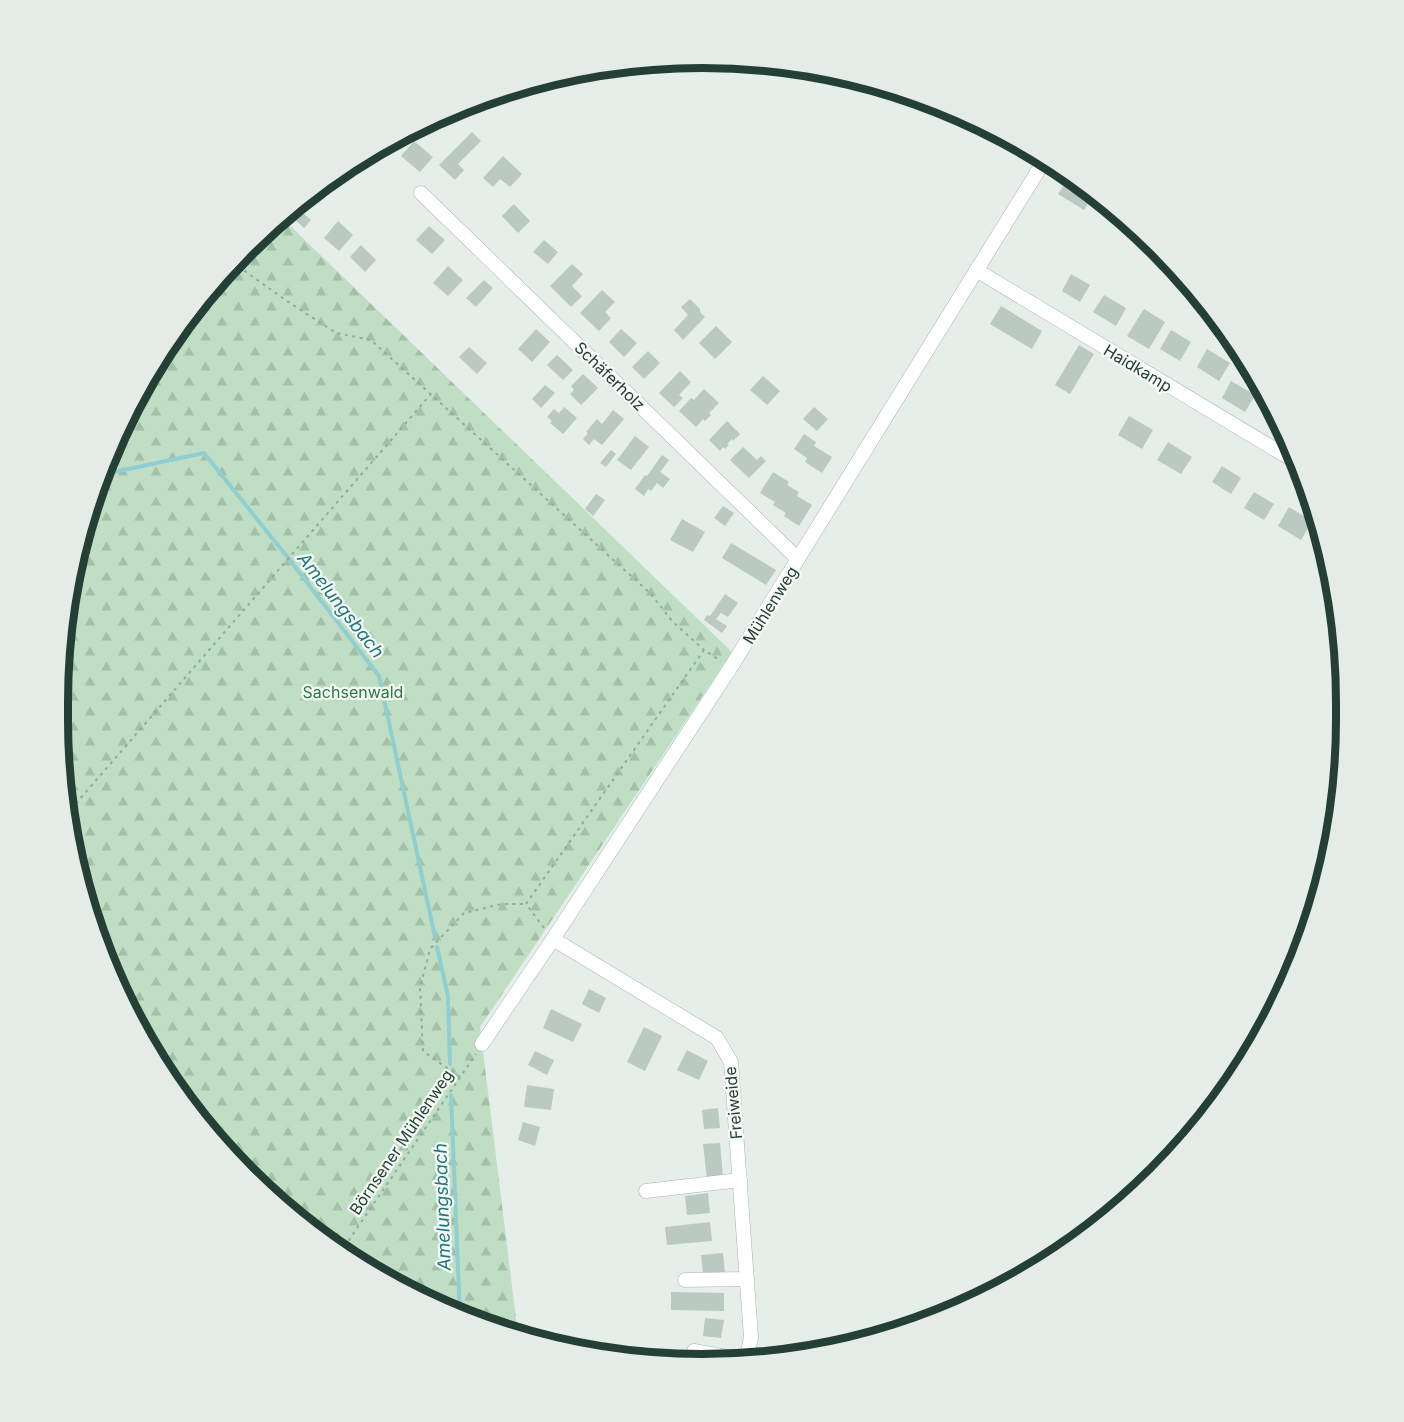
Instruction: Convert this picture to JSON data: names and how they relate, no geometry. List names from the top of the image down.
{
  "streets": {
    "street": [
      "Haidkamp",
      "Schäferholz",
      "Mühlenweg",
      "Freiweide"
    ],
    "path": ["Börnsener Mühlenweg"]
  },
  "crossings": [
    ["Haidkamp", "Mühlenweg"],
    ["Schäferholz", "Mühlenweg"],
    ["Mühlenweg", "Freiweide"],
    ["Mühlenweg", "Börnsener Mühlenweg"]
  ],
  "water": ["Amelungsbach"],
  "parks": ["Sachsenwald"]
}
